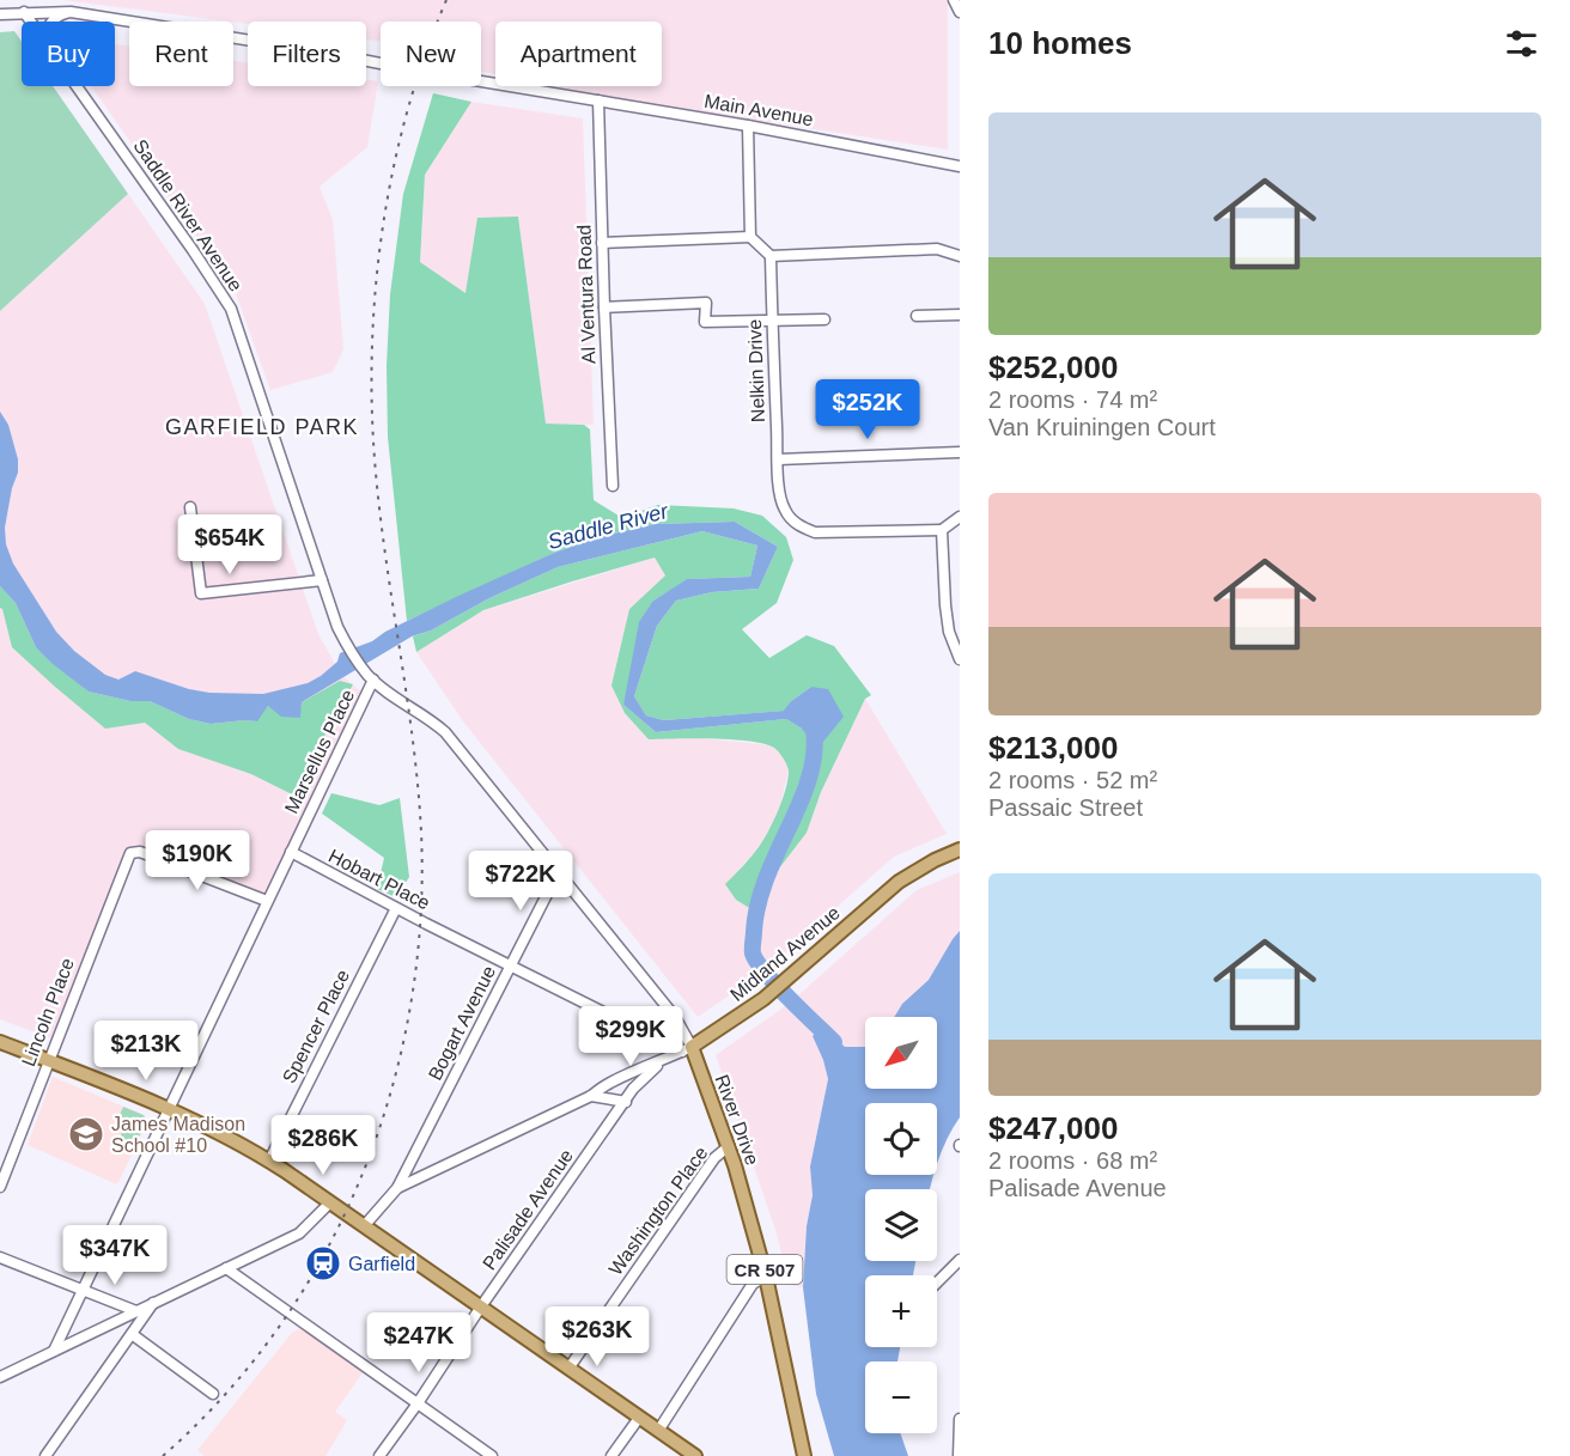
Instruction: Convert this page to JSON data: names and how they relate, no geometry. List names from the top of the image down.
{
  "streets": {
    "main road": ["Midland Avenue", "River Drive", "CR 507"],
    "street": [
      "Main Avenue",
      "Saddle River Avenue",
      "Al Ventura Road",
      "Nelkin Drive",
      "Marsellus Place",
      "Hobart Place",
      "Lincoln Place",
      "Bogart Avenue",
      "Spencer Place",
      "Palisade Avenue",
      "Washington Place"
    ]
  },
  "crossings": [
    ["Main Avenue", "Saddle River Avenue"],
    ["Main Avenue", "Al Ventura Road"],
    ["Saddle River Avenue", "River Drive"],
    ["Marsellus Place", "Hobart Place"],
    ["Marsellus Place", "Lincoln Place"],
    ["Marsellus Place", "River Drive"],
    ["Hobart Place", "Midland Avenue"],
    ["Hobart Place", "Bogart Avenue"],
    ["Hobart Place", "Spencer Place"],
    ["Hobart Place", "River Drive"],
    ["Midland Avenue", "Bogart Avenue"],
    ["Midland Avenue", "River Drive"],
    ["Midland Avenue", "Palisade Avenue"],
    ["Bogart Avenue", "River Drive"],
    ["River Drive", "Washington Place"]
  ],
  "districts": ["GARFIELD PARK"],
  "water": ["Saddle River"],
  "places": {
    "school or university": ["James Madison School #10"],
    "station": ["Garfield"]
  },
  "north": "bottom left",
  "page": {
    "heading": "10 homes",
    "chip": [
      "Buy",
      "Rent",
      "Filters",
      "New",
      "Apartment"
    ],
    "list": [
      {
        "name": "$252,000",
        "note": "2 rooms · 74 m² · Van Kruiningen Court"
      },
      {
        "name": "$213,000",
        "note": "2 rooms · 52 m² · Passaic Street"
      },
      {
        "name": "$247,000",
        "note": "2 rooms · 68 m² · Palisade Avenue"
      }
    ],
    "price": [
      "$252K",
      "$654K",
      "$190K",
      "$722K",
      "$299K",
      "$213K",
      "$286K",
      "$347K",
      "$263K",
      "$247K"
    ],
    "map_buttons": ["+", "−"]
  }
}
